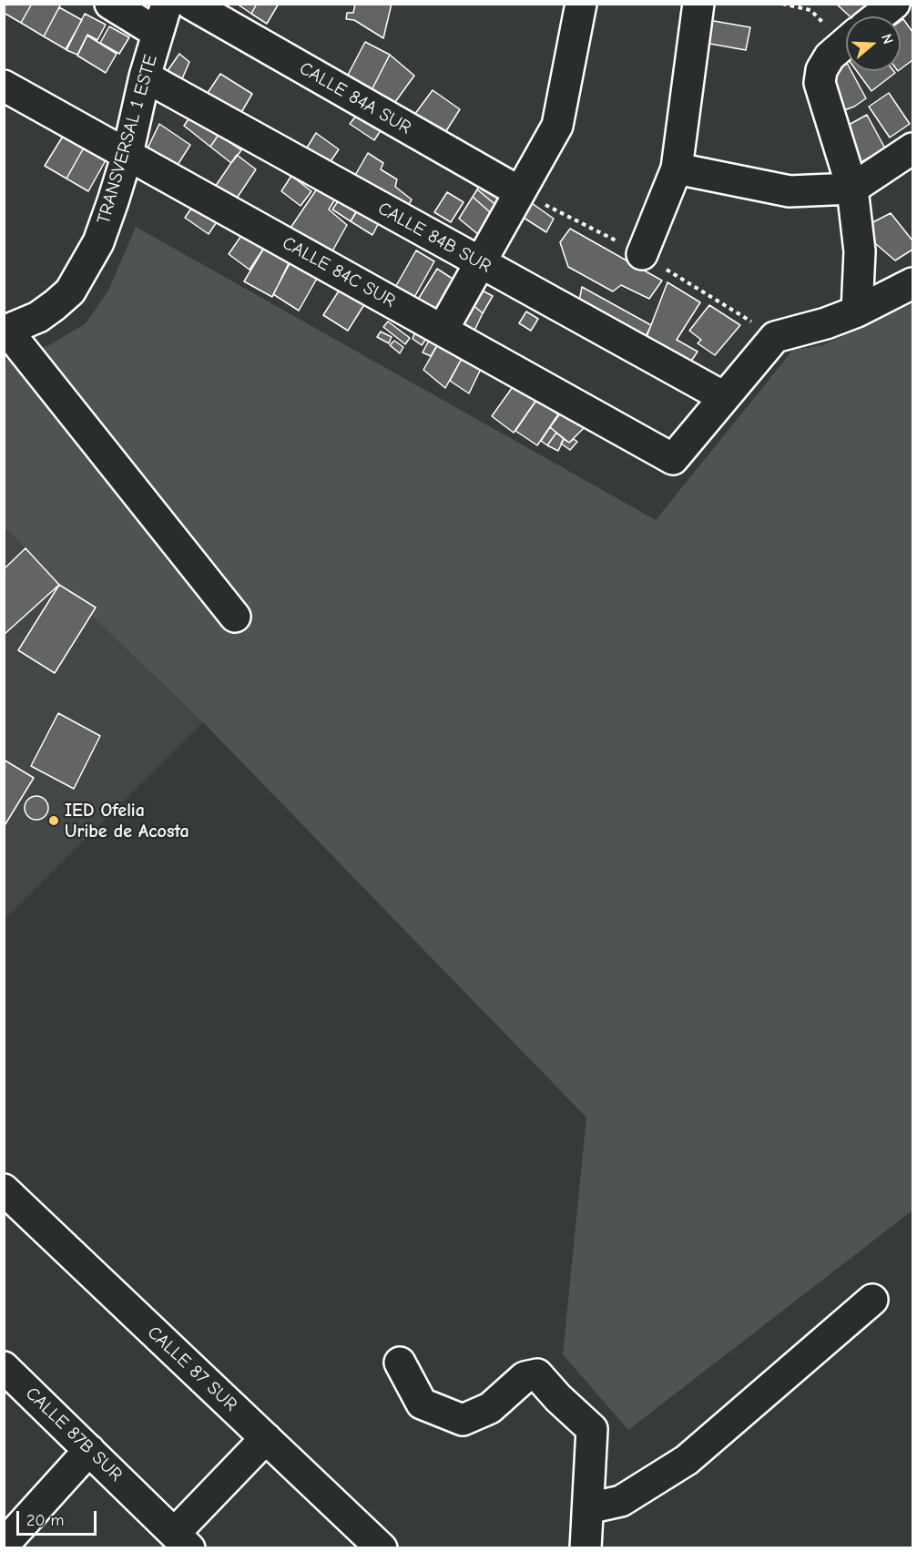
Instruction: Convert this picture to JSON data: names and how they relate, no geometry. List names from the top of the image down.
{
  "streets": {
    "street": [
      "CALLE 84A SUR",
      "TRANSVERSAL 1 ESTE",
      "CALLE 84B SUR",
      "CALLE 84C SUR",
      "CALLE 87 SUR",
      "CALLE 87B SUR"
    ]
  },
  "crossings": [
    ["TRANSVERSAL 1 ESTE", "CALLE 84B SUR"],
    ["TRANSVERSAL 1 ESTE", "CALLE 84C SUR"],
    ["CALLE 84B SUR", "CALLE 84C SUR"]
  ],
  "places": ["IED Ofelia Uribe de Acosta"],
  "scale_bar": "20 m",
  "north": "right"
}
